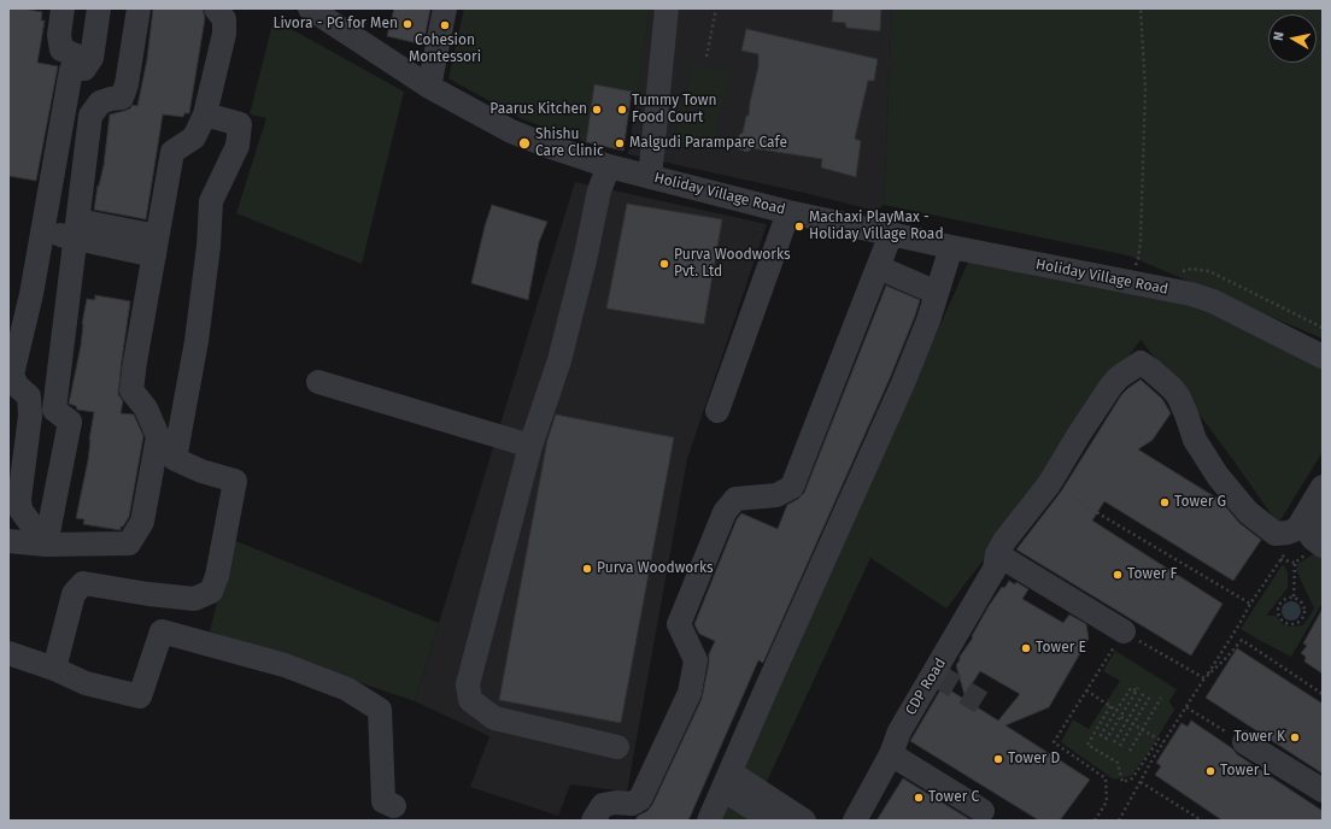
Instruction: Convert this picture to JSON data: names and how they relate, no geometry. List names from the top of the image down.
{
  "streets": {
    "street": ["Holiday Village Road", "CDP Road"]
  },
  "places": [
    "Livora - PG for Men",
    "Cohesion Montessori",
    "Paarus Kitchen",
    "Tummy Town Food Court",
    "Shishu Care Clinic",
    "Malgudi Parampare Cafe",
    "Machaxi PlayMax - Holiday Village Road",
    "Purva Woodworks Pvt. Ltd",
    "Tower G",
    "Purva Woodworks",
    "Tower F",
    "Tower E",
    "Tower K",
    "Tower D",
    "Tower L",
    "Tower C"
  ],
  "north": "left"
}
